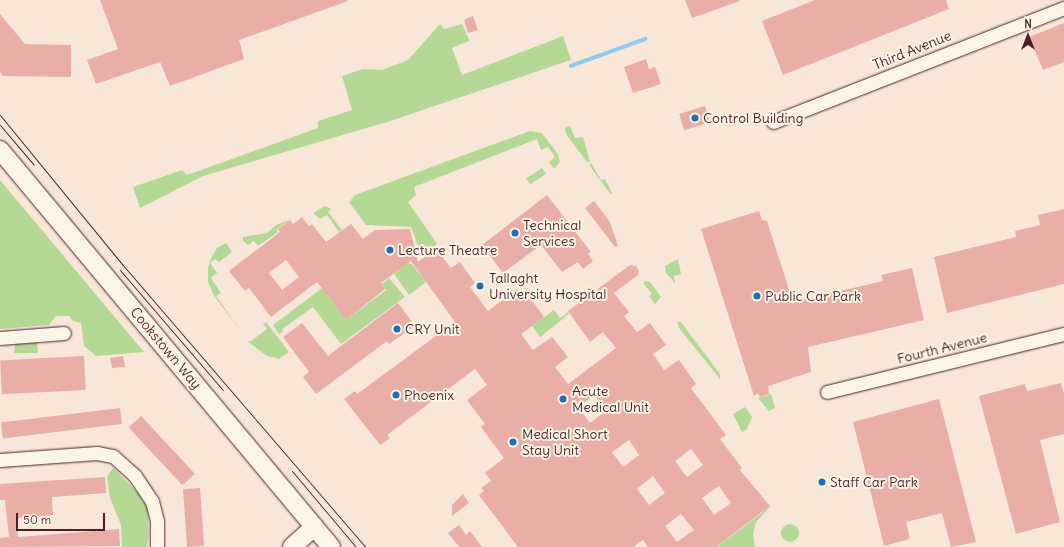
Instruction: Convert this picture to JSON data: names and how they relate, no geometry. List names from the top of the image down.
{
  "streets": {
    "street": ["Third Avenue", "Cookstown Way", "Fourth Avenue"]
  },
  "places": [
    "Control Building",
    "Technical Services",
    "Lecture Theatre",
    "Tallaght University Hospital",
    "Public Car Park",
    "CRY Unit",
    "Phoenix",
    "Acute Medical Unit",
    "Medical Short Stay Unit",
    "Staff Car Park"
  ],
  "scale_bar": "50 m",
  "north": "top"
}
